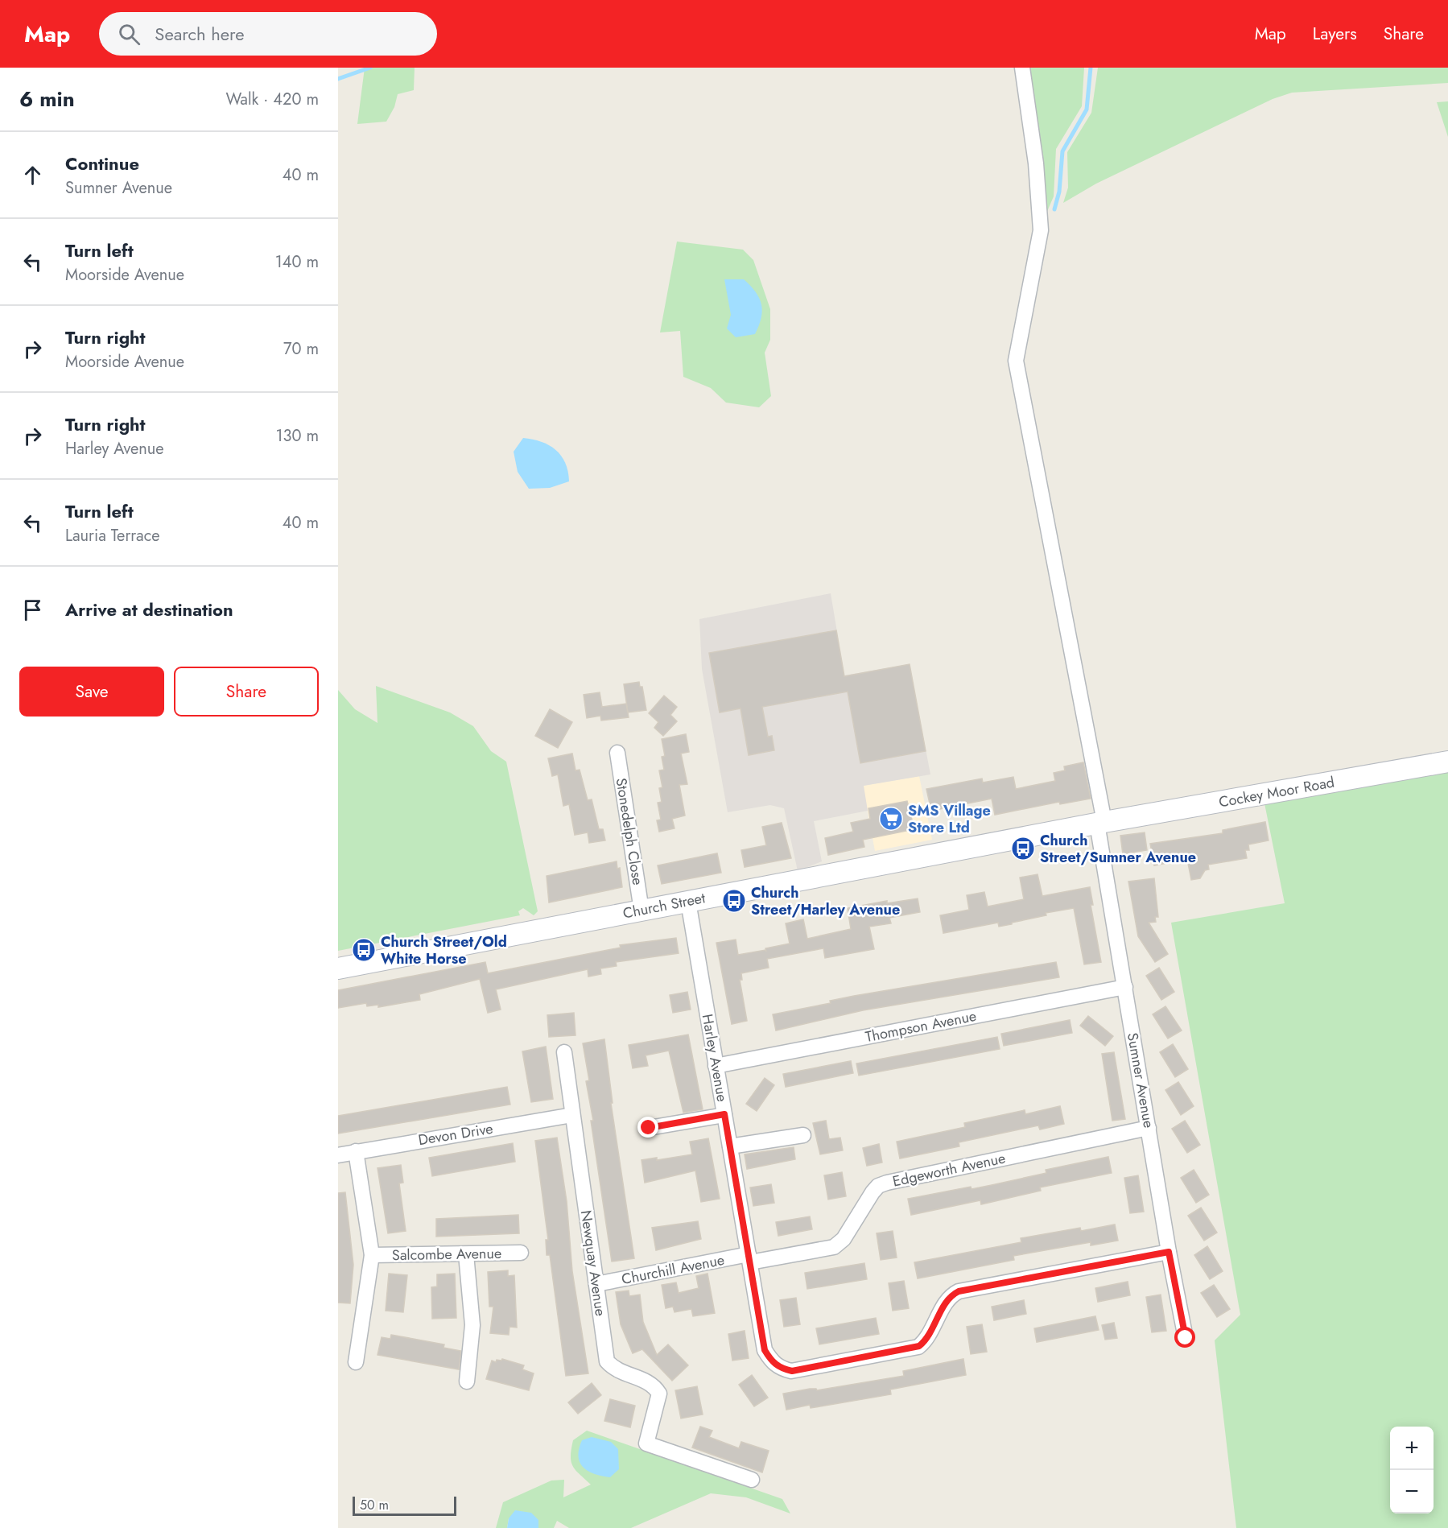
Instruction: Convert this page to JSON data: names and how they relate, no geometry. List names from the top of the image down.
{
  "streets": {
    "main road": ["Cockey Moor Road", "Church Street"],
    "street": [
      "Stonedelph Close",
      "Thompson Avenue",
      "Harley Avenue",
      "Sumner Avenue",
      "Devon Drive",
      "Edgeworth Avenue",
      "Salcombe Avenue",
      "Newquay Avenue",
      "Churchill Avenue"
    ]
  },
  "crossings": [
    ["Cockey Moor Road", "Church Street"],
    ["Cockey Moor Road", "Sumner Avenue"],
    ["Stonedelph Close", "Church Street"],
    ["Church Street", "Harley Avenue"],
    ["Church Street", "Sumner Avenue"],
    ["Thompson Avenue", "Harley Avenue"],
    ["Thompson Avenue", "Sumner Avenue"],
    ["Harley Avenue", "Sumner Avenue"],
    ["Harley Avenue", "Edgeworth Avenue"],
    ["Harley Avenue", "Churchill Avenue"],
    ["Sumner Avenue", "Edgeworth Avenue"],
    ["Devon Drive", "Newquay Avenue"],
    ["Edgeworth Avenue", "Churchill Avenue"],
    ["Newquay Avenue", "Churchill Avenue"]
  ],
  "places": {
    "supermarket": ["SMS Village Store Ltd"],
    "bus stop": ["Church Street/Sumner Avenue", "Church Street/Harley Avenue", "Church Street/Old White Horse"]
  },
  "scale_bar": "50 m",
  "page": {
    "header": "Map",
    "search": "Search here",
    "nav": ["Map", "Layers", "Share"],
    "heading": ["6 min", "Walk · 420 m"],
    "list": [
      ["Continue", "Sumner Avenue", "40 m"],
      ["Turn left", "Moorside Avenue", "140 m"],
      ["Turn right", "Moorside Avenue", "70 m"],
      ["Turn right", "Harley Avenue", "130 m"],
      ["Turn left", "Lauria Terrace", "40 m"],
      "Arrive at destination"
    ],
    "buttons": ["Save", "Share"],
    "map_buttons": ["+", "−"],
    "scale": "50 m"
  }
}
